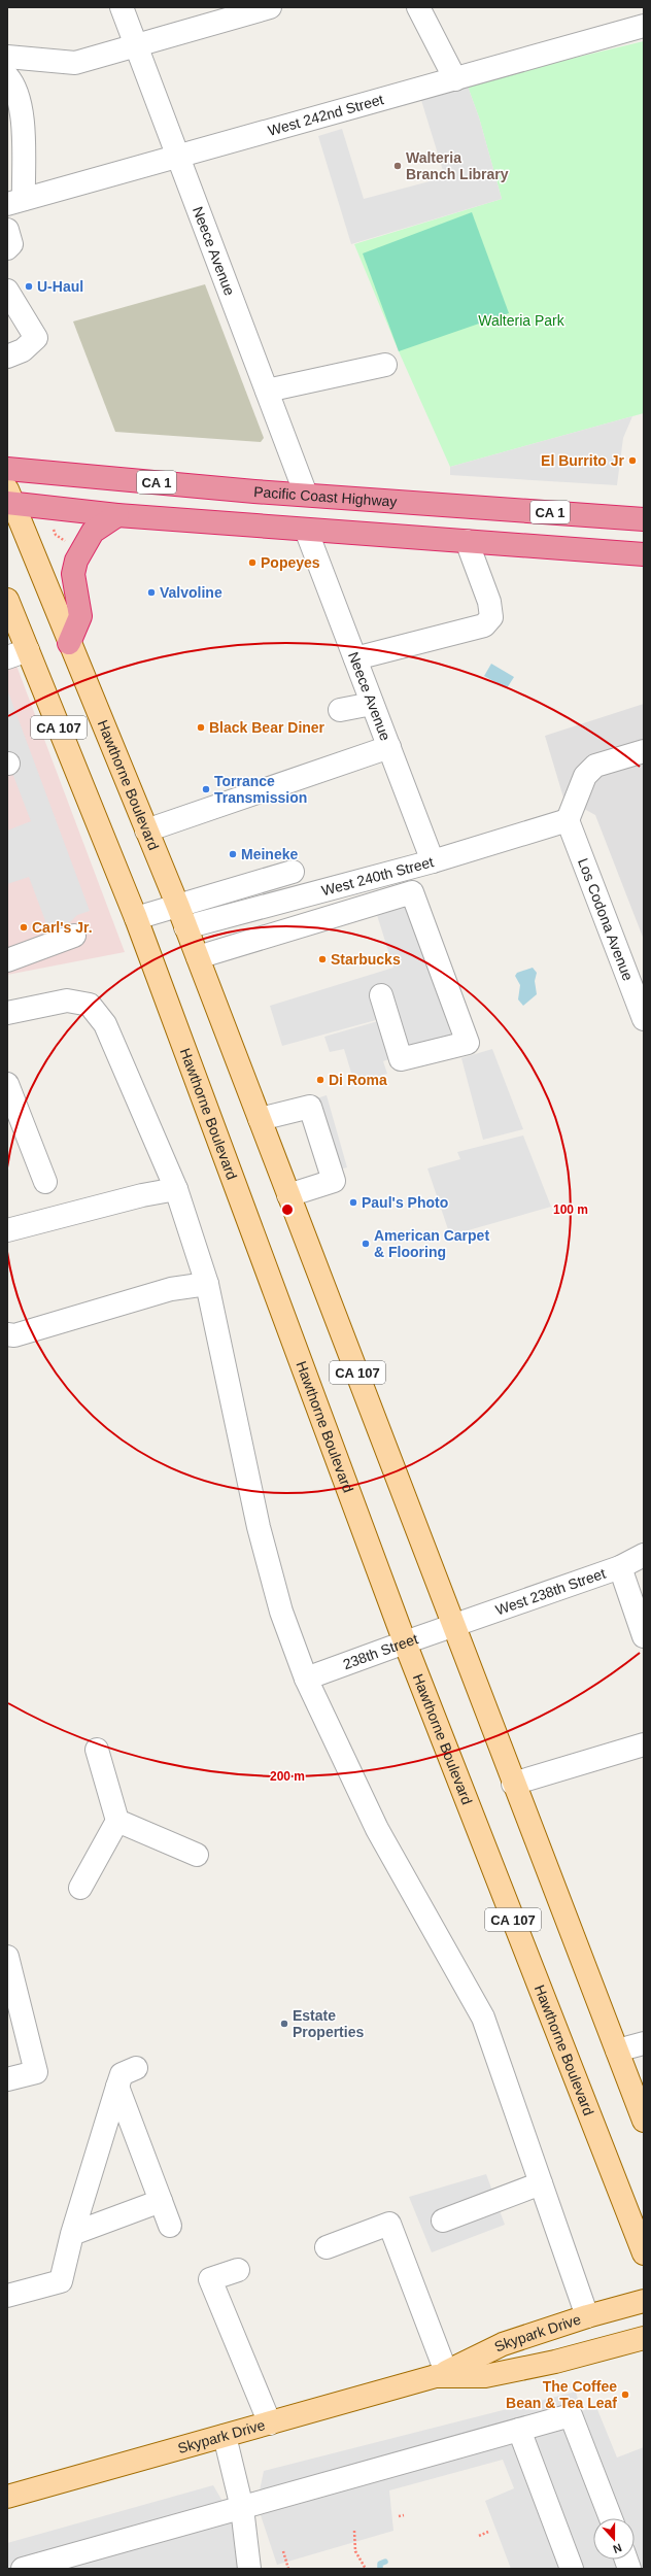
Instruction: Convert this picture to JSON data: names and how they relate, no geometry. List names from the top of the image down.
{
  "streets": {
    "highway": ["CA 1", "Pacific Coast Highway"],
    "main road": ["CA 107", "Hawthorne Boulevard", "Skypark Drive"],
    "street": [
      "West 242nd Street",
      "Neece Avenue",
      "West 240th Street",
      "Los Codona Avenue",
      "West 238th Street",
      "238th Street"
    ]
  },
  "crossings": [
    ["West 242nd Street", "Neece Avenue"],
    ["Neece Avenue", "Pacific Coast Highway"],
    ["Neece Avenue", "West 240th Street"],
    ["Hawthorne Boulevard", "West 240th Street"],
    ["Hawthorne Boulevard", "West 238th Street"],
    ["Hawthorne Boulevard", "238th Street"],
    ["West 240th Street", "Los Codona Avenue"],
    ["West 238th Street", "238th Street"]
  ],
  "parks": ["Walteria Park"],
  "places": [
    "Walteria Branch Library",
    "U-Haul",
    "El Burrito Jr",
    "Popeyes",
    "Valvoline",
    "Black Bear Diner",
    "Torrance Transmission",
    "Meineke",
    "Carl's Jr.",
    "Starbucks",
    "Di Roma",
    "Paul's Photo",
    "American Carpet & Flooring",
    "Estate Properties",
    "The Coffee Bean & Tea Leaf"
  ],
  "north": "bottom",
  "rings": ["100 m", "200 m"]
}
